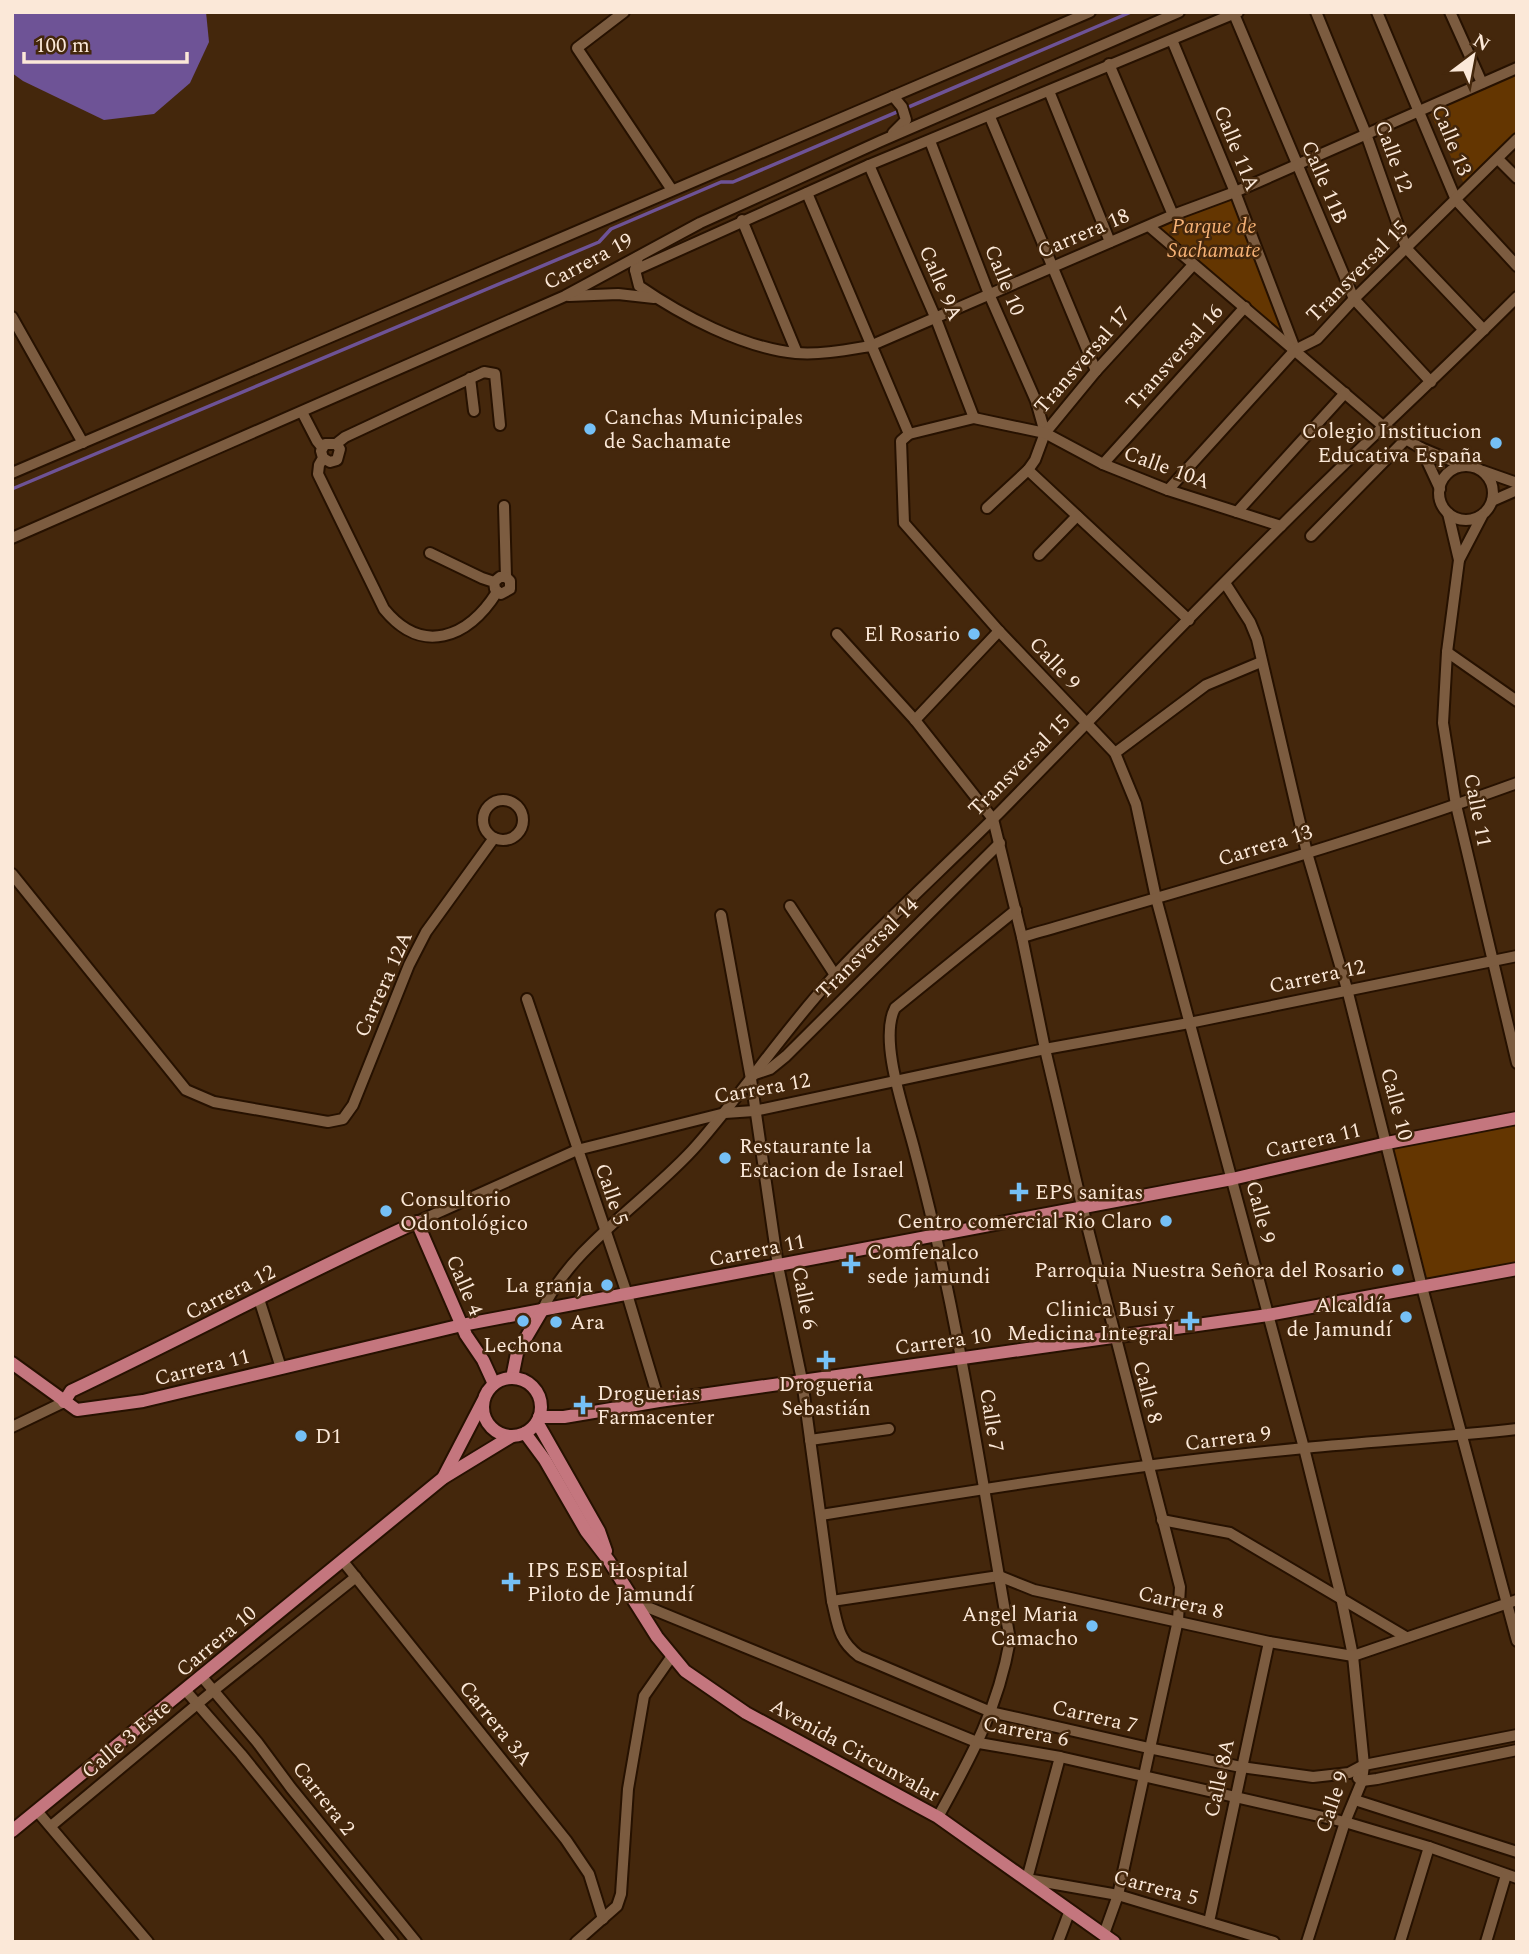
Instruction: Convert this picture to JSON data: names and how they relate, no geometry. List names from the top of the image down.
{
  "streets": {
    "main road": [
      "Carrera 12",
      "Carrera 11",
      "Calle 4",
      "Carrera 10",
      "Avenida Circunvalar"
    ],
    "street": [
      "Calle 13",
      "Calle 11A",
      "Calle 12",
      "Calle 11B",
      "Carrera 18",
      "Carrera 19",
      "Transversal 15",
      "Calle 10",
      "Calle 9A",
      "Transversal 16",
      "Transversal 17",
      "Calle 10A",
      "Calle 9",
      "Calle 11",
      "Carrera 13",
      "Transversal 14",
      "Carrera 12A",
      "Calle 5",
      "Calle 6",
      "Calle 8",
      "Calle 7",
      "Carrera 9",
      "Carrera 8",
      "Carrera 7",
      "Carrera 3A",
      "Carrera 6",
      "Calle 3 Este",
      "Calle 8A",
      "Carrera 2",
      "Carrera 5"
    ]
  },
  "crossings": [
    ["Calle 13", "Carrera 18"],
    ["Calle 13", "Transversal 15"],
    ["Calle 11A", "Carrera 18"],
    ["Calle 11A", "Carrera 19"],
    ["Calle 11A", "Transversal 15"],
    ["Calle 12", "Carrera 18"],
    ["Calle 12", "Transversal 15"],
    ["Calle 11B", "Carrera 18"],
    ["Calle 11B", "Carrera 19"],
    ["Calle 11B", "Transversal 15"],
    ["Carrera 18", "Carrera 19"],
    ["Carrera 18", "Calle 10"],
    ["Carrera 18", "Calle 9A"],
    ["Carrera 18", "Calle 9"],
    ["Carrera 19", "Calle 10"],
    ["Carrera 19", "Calle 9A"],
    ["Carrera 19", "Calle 9"],
    ["Transversal 15", "Calle 10"],
    ["Transversal 15", "Calle 10A"],
    ["Transversal 15", "Calle 9"],
    ["Transversal 15", "Transversal 14"],
    ["Transversal 15", "Carrera 12"],
    ["Transversal 15", "Calle 6"],
    ["Transversal 15", "Calle 8"],
    ["Calle 10", "Transversal 17"],
    ["Calle 10", "Calle 10A"],
    ["Calle 10", "Carrera 13"],
    ["Calle 10", "Carrera 12"],
    ["Calle 10", "Carrera 11"],
    ["Calle 10", "Carrera 10"],
    ["Calle 10", "Carrera 9"],
    ["Calle 10", "Carrera 8"],
    ["Calle 9A", "Transversal 17"],
    ["Transversal 16", "Calle 10A"],
    ["Transversal 17", "Calle 10A"],
    ["Transversal 17", "Calle 9"],
    ["Calle 9", "Carrera 13"],
    ["Calle 9", "Carrera 12"],
    ["Calle 9", "Carrera 11"],
    ["Calle 9", "Carrera 10"],
    ["Calle 9", "Carrera 9"],
    ["Calle 9", "Carrera 8"],
    ["Calle 9", "Carrera 7"],
    ["Calle 9", "Carrera 6"],
    ["Calle 11", "Carrera 13"],
    ["Calle 11", "Carrera 12"],
    ["Carrera 13", "Calle 8"],
    ["Transversal 14", "Calle 6"],
    ["Transversal 14", "Calle 8"],
    ["Carrera 12", "Carrera 11"],
    ["Carrera 12", "Calle 5"],
    ["Carrera 12", "Calle 4"],
    ["Carrera 12", "Calle 6"],
    ["Carrera 12", "Calle 8"],
    ["Carrera 12", "Calle 7"],
    ["Carrera 11", "Calle 5"],
    ["Carrera 11", "Calle 4"],
    ["Carrera 11", "Calle 6"],
    ["Carrera 11", "Calle 8"],
    ["Carrera 11", "Calle 7"],
    ["Calle 5", "Carrera 10"],
    ["Calle 4", "Carrera 10"],
    ["Calle 4", "Avenida Circunvalar"],
    ["Calle 6", "Carrera 10"],
    ["Calle 6", "Carrera 9"],
    ["Calle 6", "Carrera 7"],
    ["Carrera 10", "Calle 8"],
    ["Carrera 10", "Calle 7"],
    ["Carrera 10", "Carrera 3A"],
    ["Carrera 10", "Avenida Circunvalar"],
    ["Carrera 10", "Carrera 2"],
    ["Calle 8", "Calle 7"],
    ["Calle 8", "Carrera 9"],
    ["Calle 8", "Carrera 8"],
    ["Calle 8", "Carrera 7"],
    ["Calle 8", "Carrera 6"],
    ["Calle 8", "Avenida Circunvalar"],
    ["Calle 8", "Carrera 5"],
    ["Calle 7", "Carrera 9"],
    ["Calle 7", "Carrera 8"],
    ["Calle 7", "Carrera 7"],
    ["Calle 7", "Carrera 6"],
    ["Calle 7", "Avenida Circunvalar"],
    ["Carrera 8", "Calle 8A"],
    ["Carrera 7", "Calle 8A"],
    ["Carrera 3A", "Calle 3 Este"],
    ["Carrera 6", "Avenida Circunvalar"],
    ["Carrera 6", "Calle 8A"],
    ["Calle 3 Este", "Carrera 2"],
    ["Avenida Circunvalar", "Carrera 5"],
    ["Calle 8A", "Carrera 5"]
  ],
  "parks": ["Parque de Sachamate"],
  "places": {
    "other": [
      "Canchas Municipales de Sachamate",
      "Colegio Institucion Educativa España",
      "El Rosario",
      "Restaurante la Estacion de Israel",
      "Consultorio Odontológico",
      "Centro comercial Rio Claro",
      "Parroquia Nuestra Señora del Rosario",
      "La granja",
      "Alcaldía de Jamundí",
      "Lechona",
      "Ara",
      "D1",
      "Angel Maria Camacho"
    ],
    "health": [
      "EPS sanitas",
      "Comfenalco sede jamundi",
      "Clinica Busi y Medicina Integral",
      "Drogueria Sebastián",
      "Droguerias Farmacenter",
      "IPS ESE Hospital Piloto de Jamundí"
    ]
  },
  "scale_bar": "100 m",
  "north": "top right"
}
